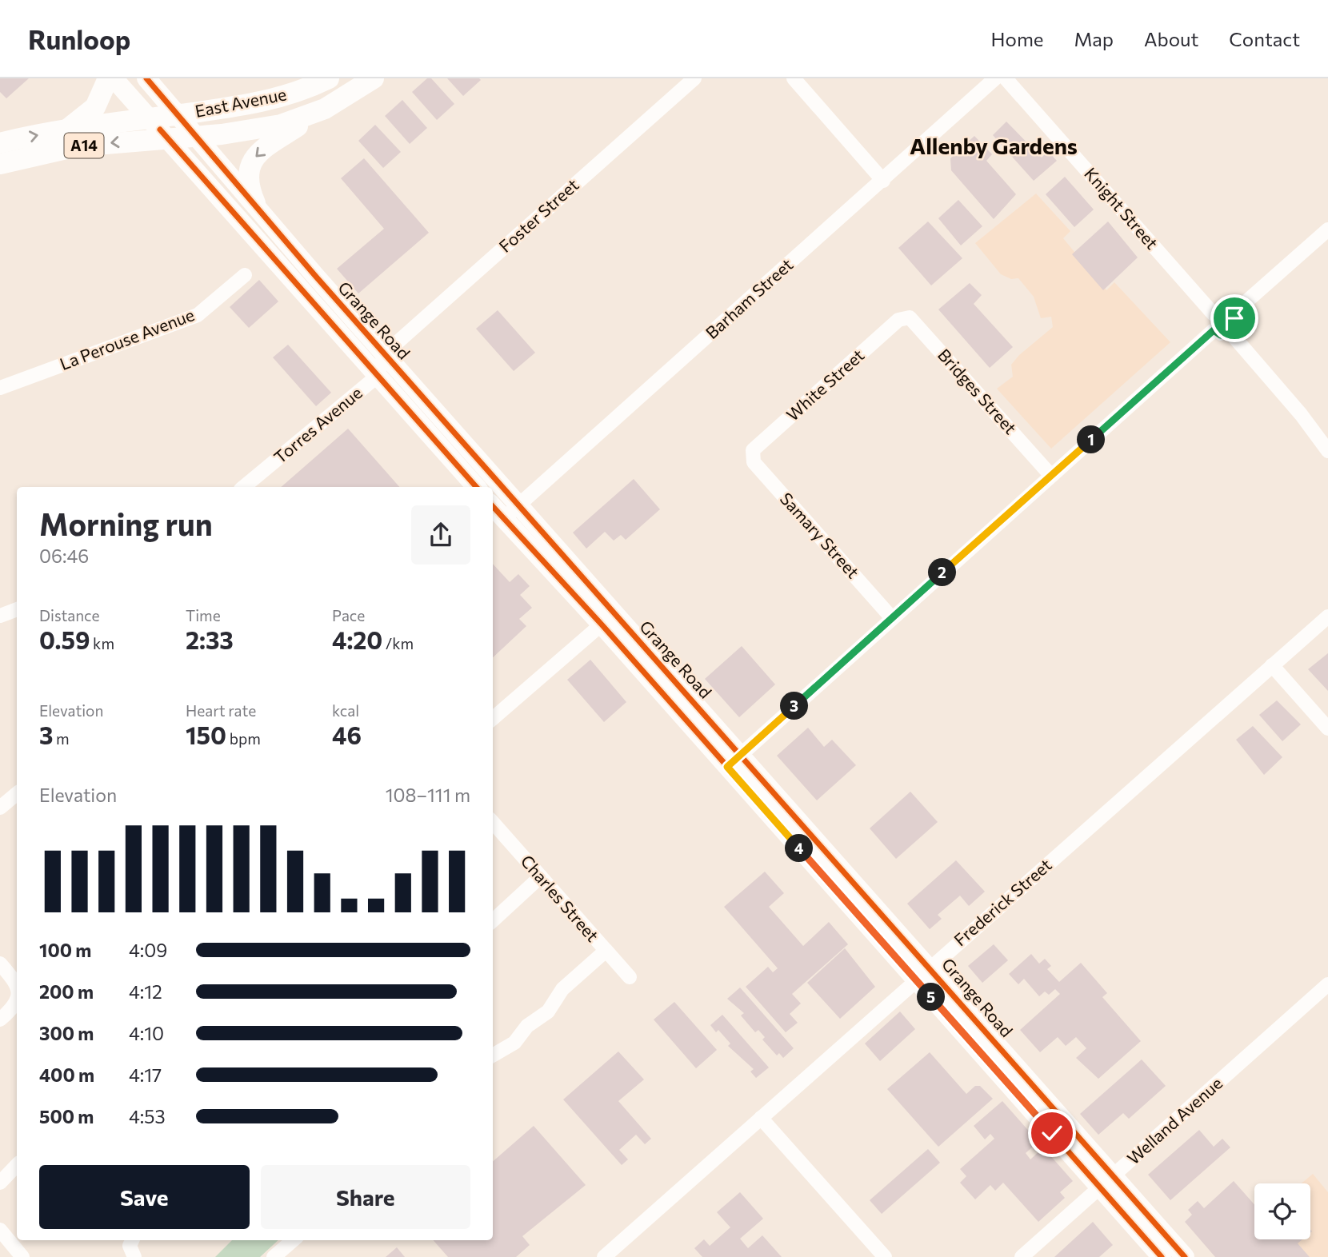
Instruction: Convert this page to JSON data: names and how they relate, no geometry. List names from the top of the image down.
{
  "streets": {
    "main road": ["East Avenue", "A14", "Grange Road"],
    "street": [
      "Knight Street",
      "Foster Street",
      "Barham Street",
      "La Perouse Avenue",
      "White Street",
      "Bridges Street",
      "Torres Avenue",
      "Samary Street",
      "Charles Street",
      "Frederick Street",
      "Welland Avenue"
    ]
  },
  "crossings": [
    ["East Avenue", "A14"],
    ["East Avenue", "Grange Road"],
    ["A14", "Grange Road"],
    ["Foster Street", "Grange Road"],
    ["Foster Street", "Torres Avenue"],
    ["Barham Street", "Grange Road"],
    ["Grange Road", "Torres Avenue"],
    ["Grange Road", "Frederick Street"],
    ["Grange Road", "Welland Avenue"],
    ["White Street", "Bridges Street"],
    ["White Street", "Samary Street"]
  ],
  "districts": ["Allenby Gardens"],
  "page": {
    "header": "Runloop",
    "nav": [
      "Home",
      "Map",
      "About",
      "Contact"
    ],
    "pins": [
      "1",
      "2",
      "3",
      "4",
      "5"
    ],
    "heading": ["Morning run", "06:46"],
    "stats": [
      ["Distance", "0.59 km"],
      ["Time", "2:33"],
      ["Pace", "4:20 /km"],
      ["Elevation", "3 m"],
      ["Heart rate", "150 bpm"],
      ["kcal", "46"]
    ],
    "chart": ["Elevation", "108–111 m"],
    "list": [
      {
        "name": "100 m",
        "note": "4:09"
      },
      {
        "name": "200 m",
        "note": "4:12"
      },
      {
        "name": "300 m",
        "note": "4:10"
      },
      {
        "name": "400 m",
        "note": "4:17"
      },
      {
        "name": "500 m",
        "note": "4:53"
      }
    ],
    "buttons": ["Save", "Share"]
  }
}
